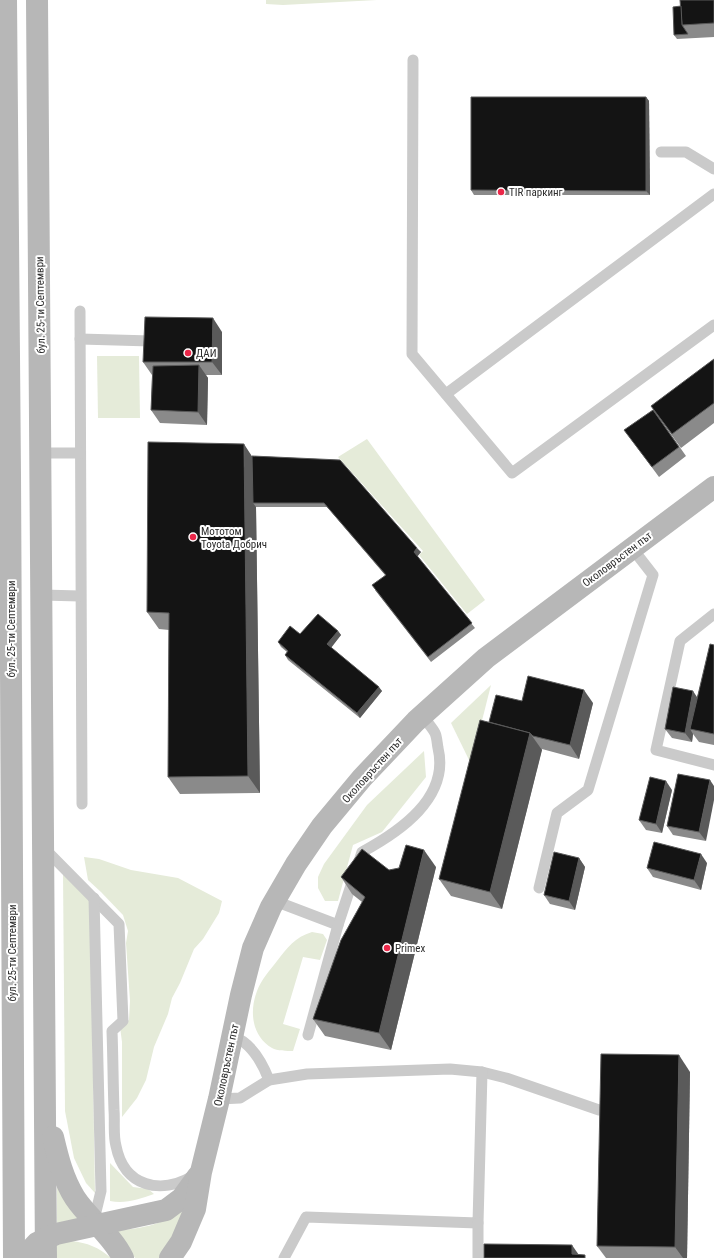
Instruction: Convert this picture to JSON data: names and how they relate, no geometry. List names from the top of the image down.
{
  "streets": {
    "main road": ["бул. 25-ти Септември", "Околовръстен път"]
  },
  "crossings": [
    ["бул. 25-ти Септември", "Околовръстен път"]
  ],
  "places": [
    "TIR паркинг",
    "ДАИ",
    "Мототом Toyota Добрич",
    "Primex"
  ]
}
